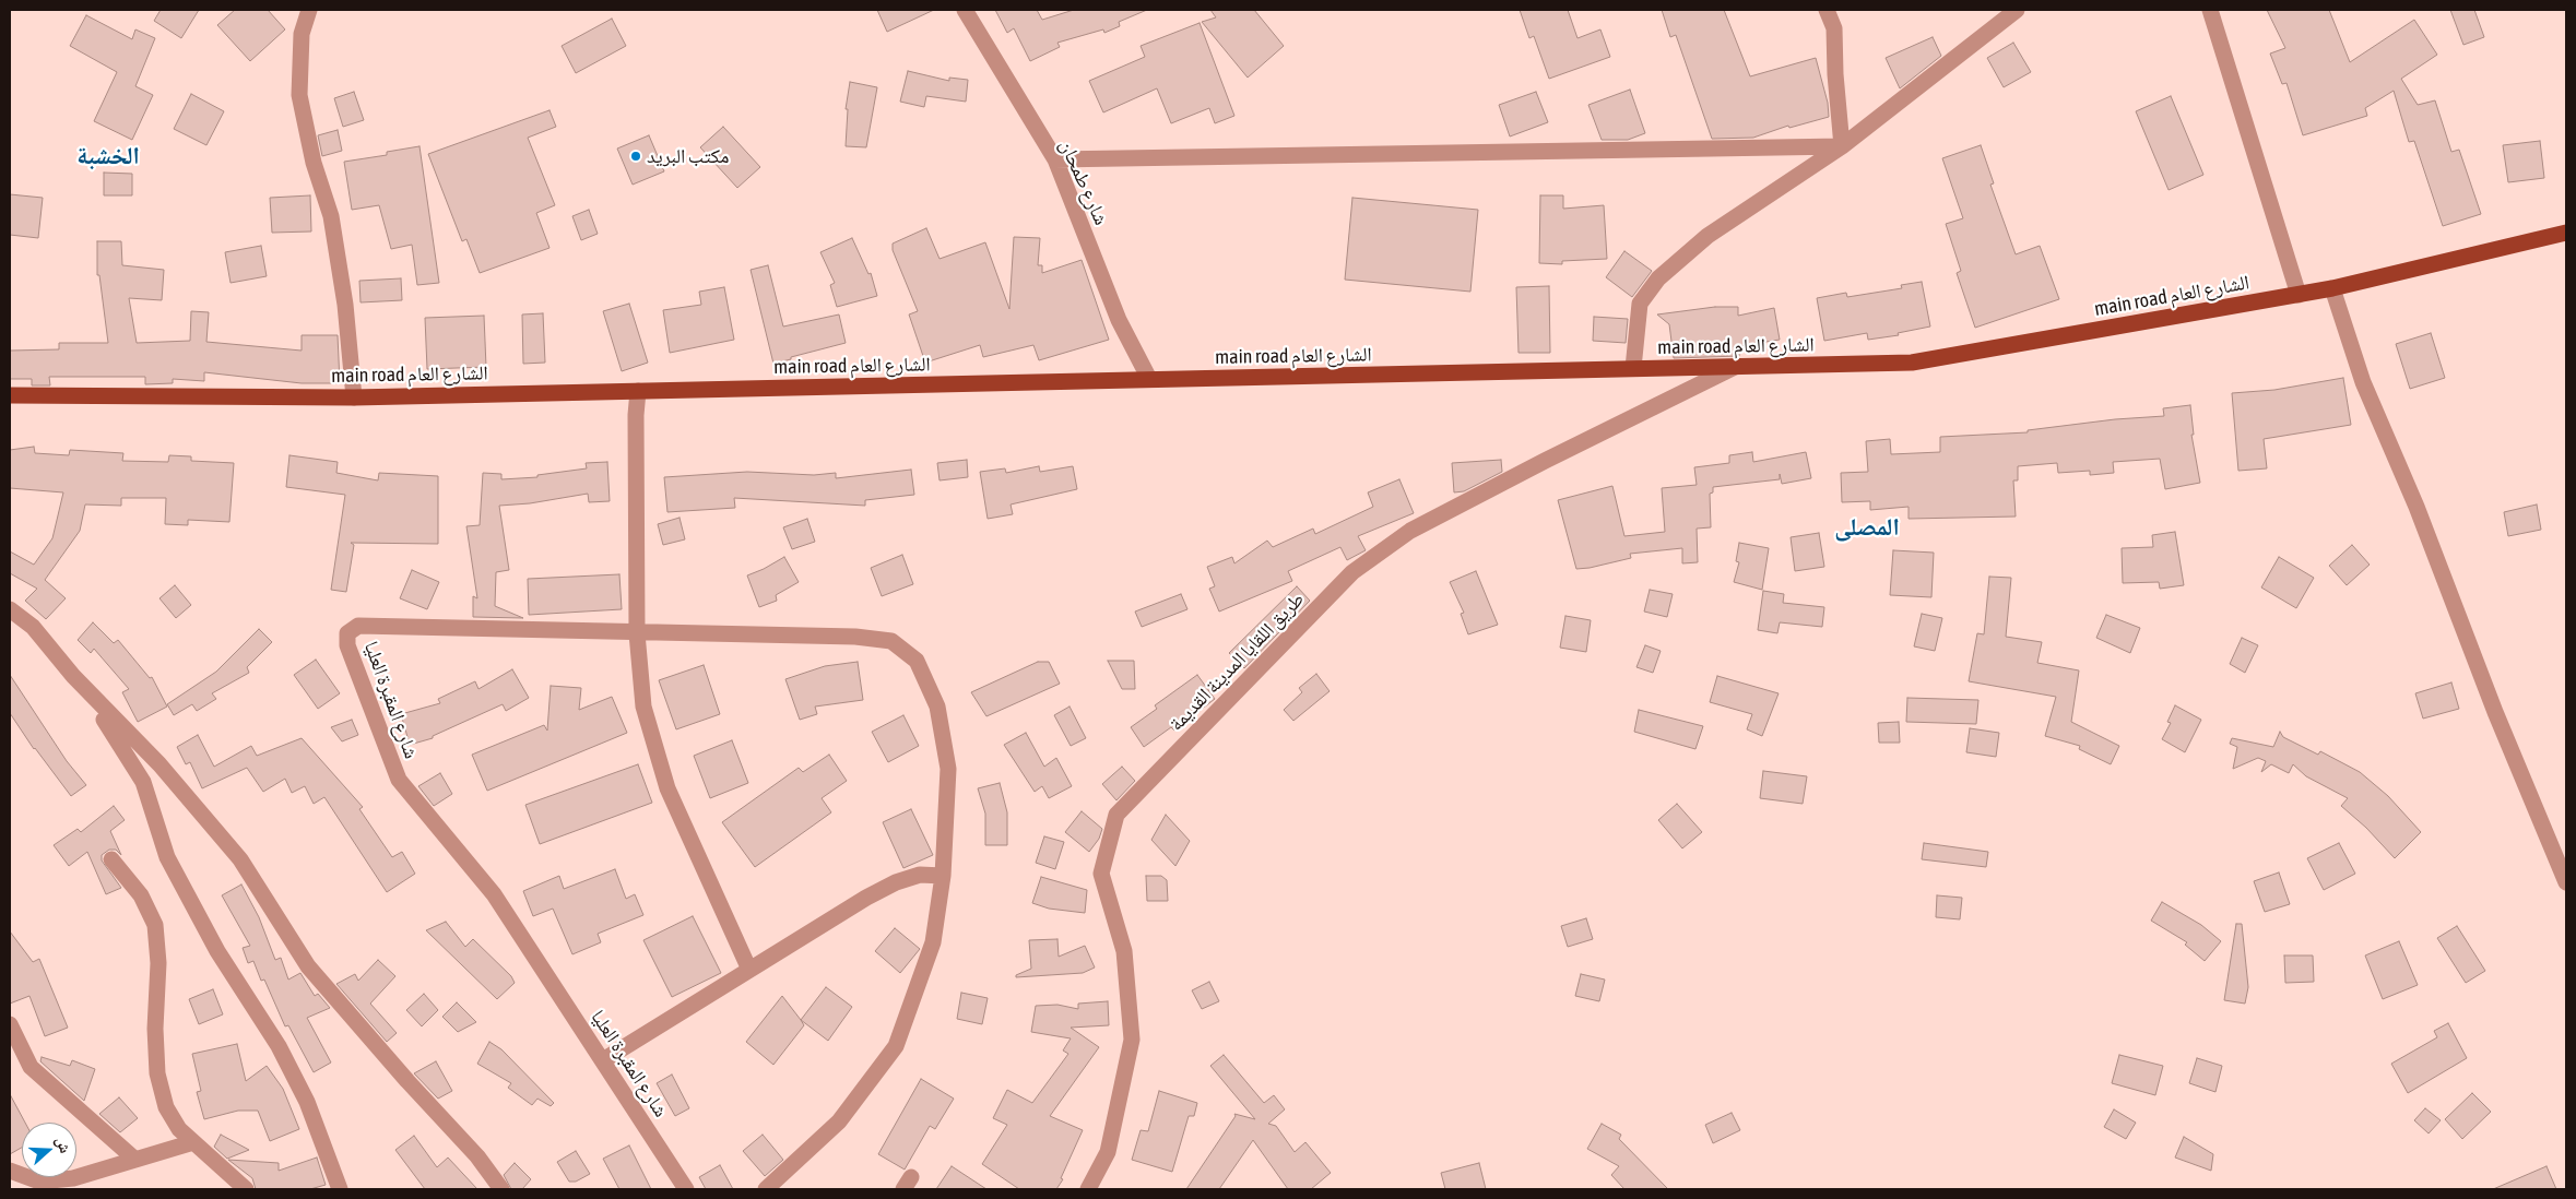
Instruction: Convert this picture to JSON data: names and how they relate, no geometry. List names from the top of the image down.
{
  "streets": {
    "main road": ["main road الشارع العام"],
    "street": ["شارع طمحان", "طريق اللقايا المدينة القديمة", "شارع المقبرة العليا"]
  },
  "crossings": [
    ["شارع طمحان", "main road الشارع العام"],
    ["main road الشارع العام", "طريق اللقايا المدينة القديمة"]
  ],
  "districts": ["الخشبة", "المصلى"],
  "places": ["مكتب البريد"],
  "north": "right"
}
